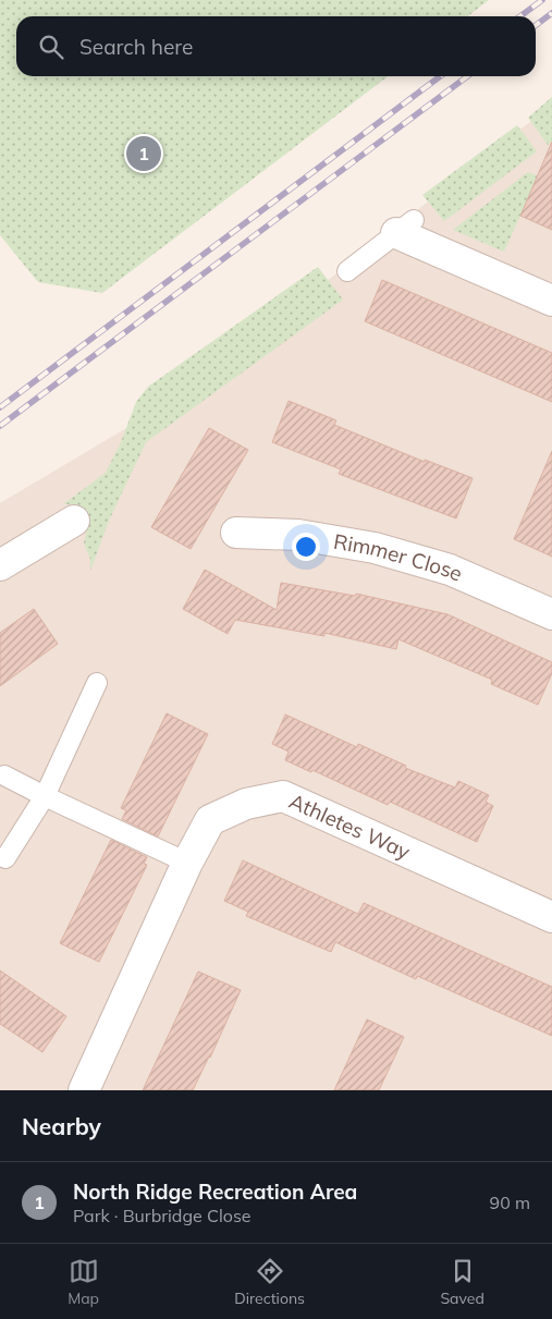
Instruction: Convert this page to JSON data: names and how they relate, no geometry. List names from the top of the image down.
{
  "streets": {
    "street": ["Rimmer Close", "Athletes Way"]
  },
  "page": {
    "search": "Search here",
    "pins": "1",
    "heading": "Nearby",
    "list": [
      {
        "mark": "1",
        "name": "North Ridge Recreation Area",
        "note": "Park · Burbridge Close",
        "value": "90 m"
      }
    ],
    "nav": ["Map", "Directions", "Saved"]
  }
}
